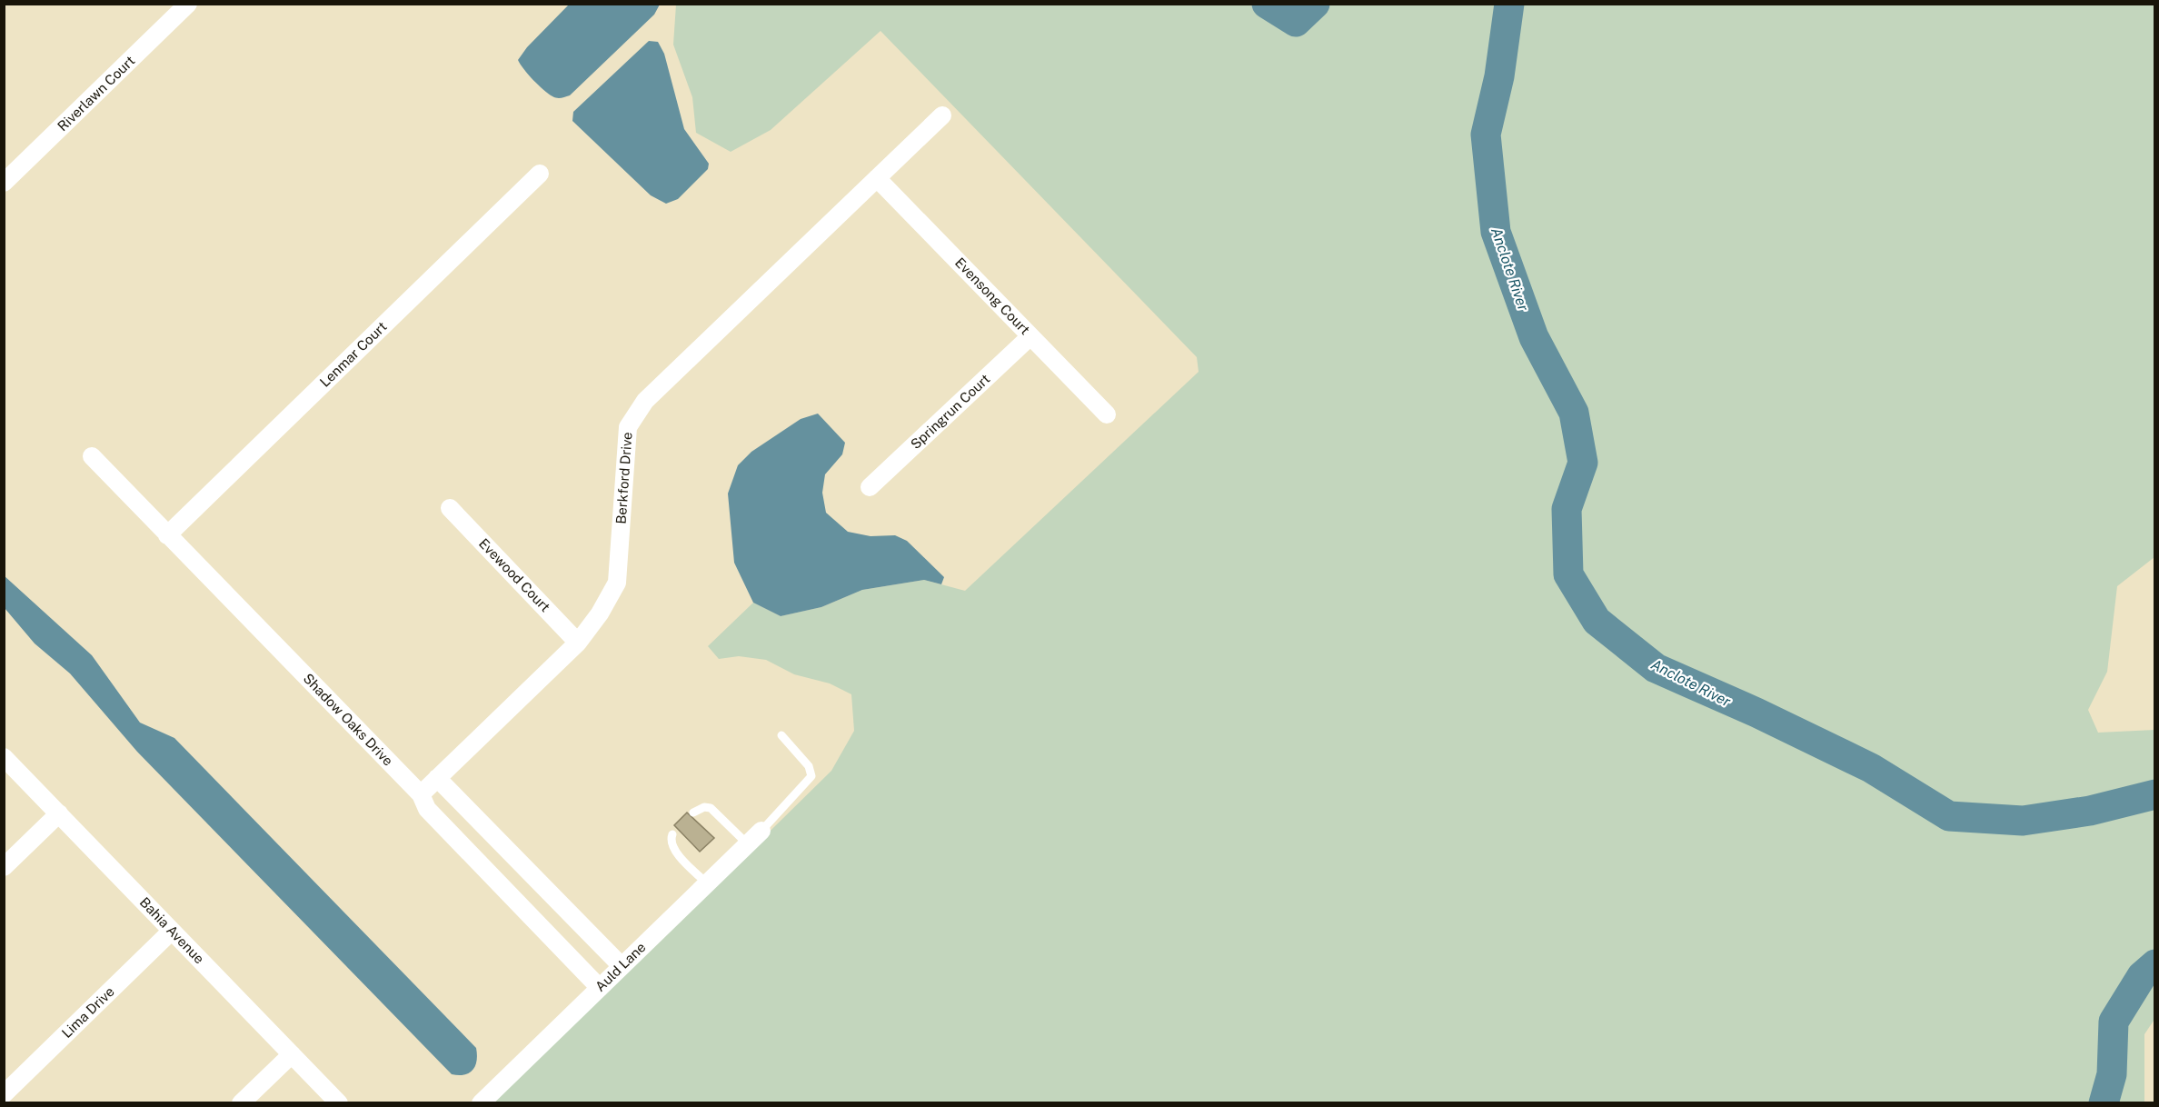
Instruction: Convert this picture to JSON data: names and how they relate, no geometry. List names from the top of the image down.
{
  "streets": {
    "street": [
      "Riverlawn Court",
      "Evensong Court",
      "Lenmar Court",
      "Springrun Court",
      "Berkford Drive",
      "Evewood Court",
      "Shadow Oaks Drive",
      "Bahia Avenue",
      "Auld Lane",
      "Lima Drive"
    ]
  },
  "crossings": [
    ["Evensong Court", "Springrun Court"],
    ["Evensong Court", "Berkford Drive"],
    ["Lenmar Court", "Shadow Oaks Drive"],
    ["Berkford Drive", "Evewood Court"],
    ["Berkford Drive", "Shadow Oaks Drive"],
    ["Shadow Oaks Drive", "Auld Lane"],
    ["Bahia Avenue", "Lima Drive"]
  ],
  "water": ["Anclote River"]
}
